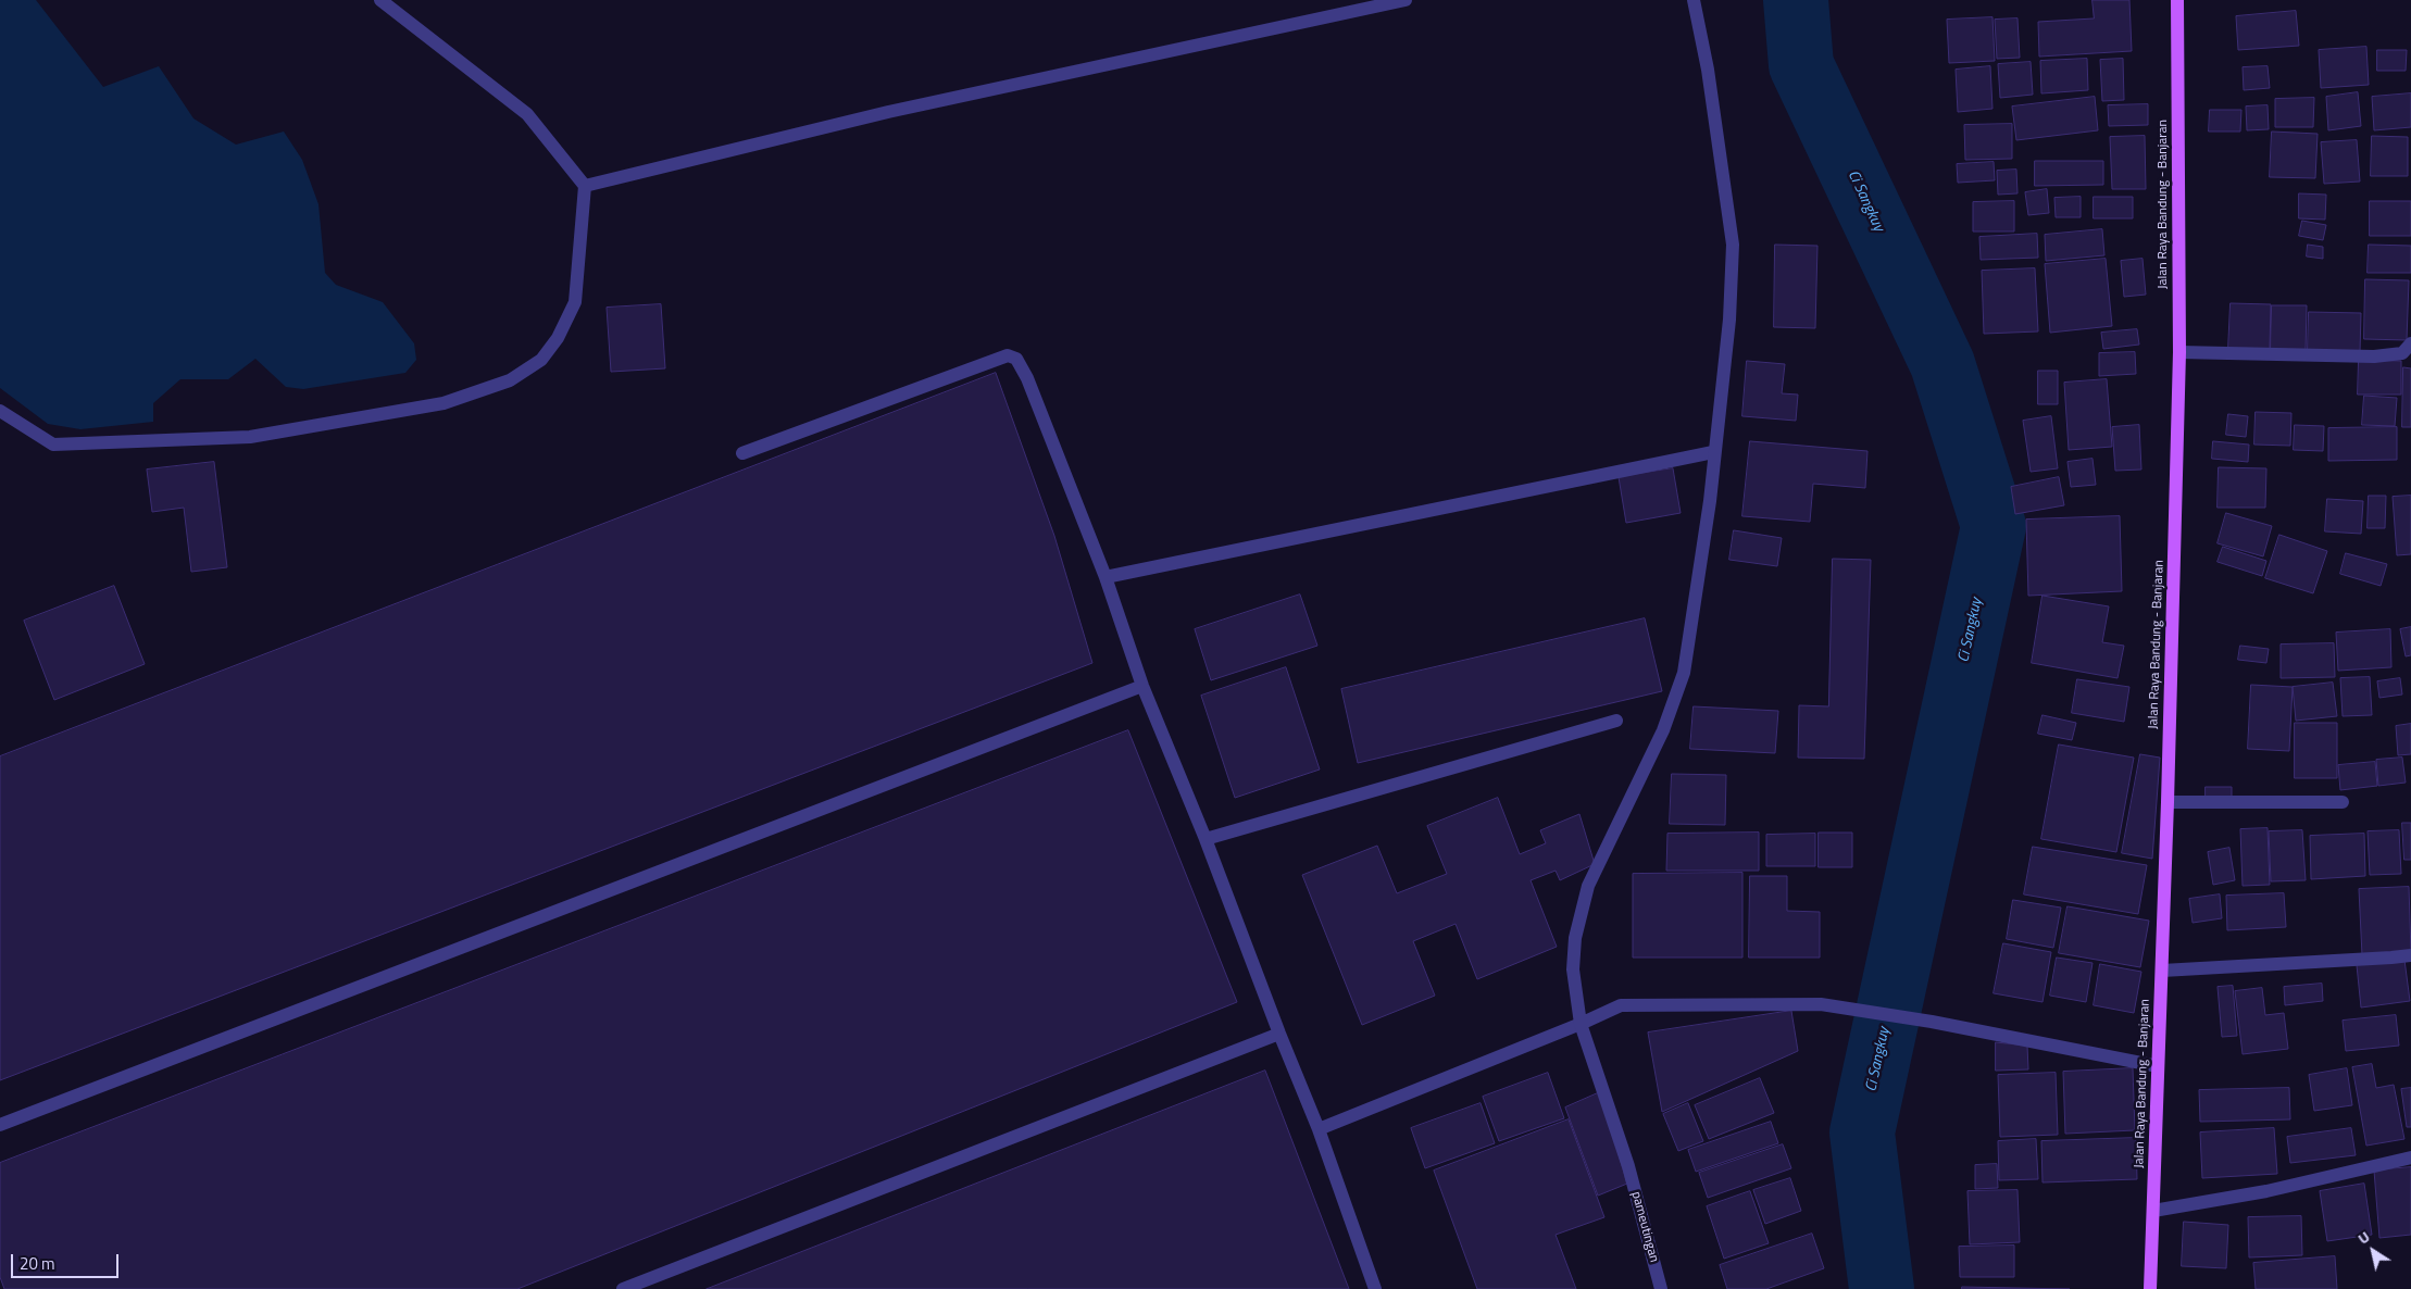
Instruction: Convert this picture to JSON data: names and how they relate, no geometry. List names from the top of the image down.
{
  "streets": {
    "main road": ["Jalan Raya Bandung - Banjaran"],
    "street": ["pameutingan"]
  },
  "water": ["Ci Sangkuy"],
  "scale_bar": "20 m",
  "north": "top left"
}
